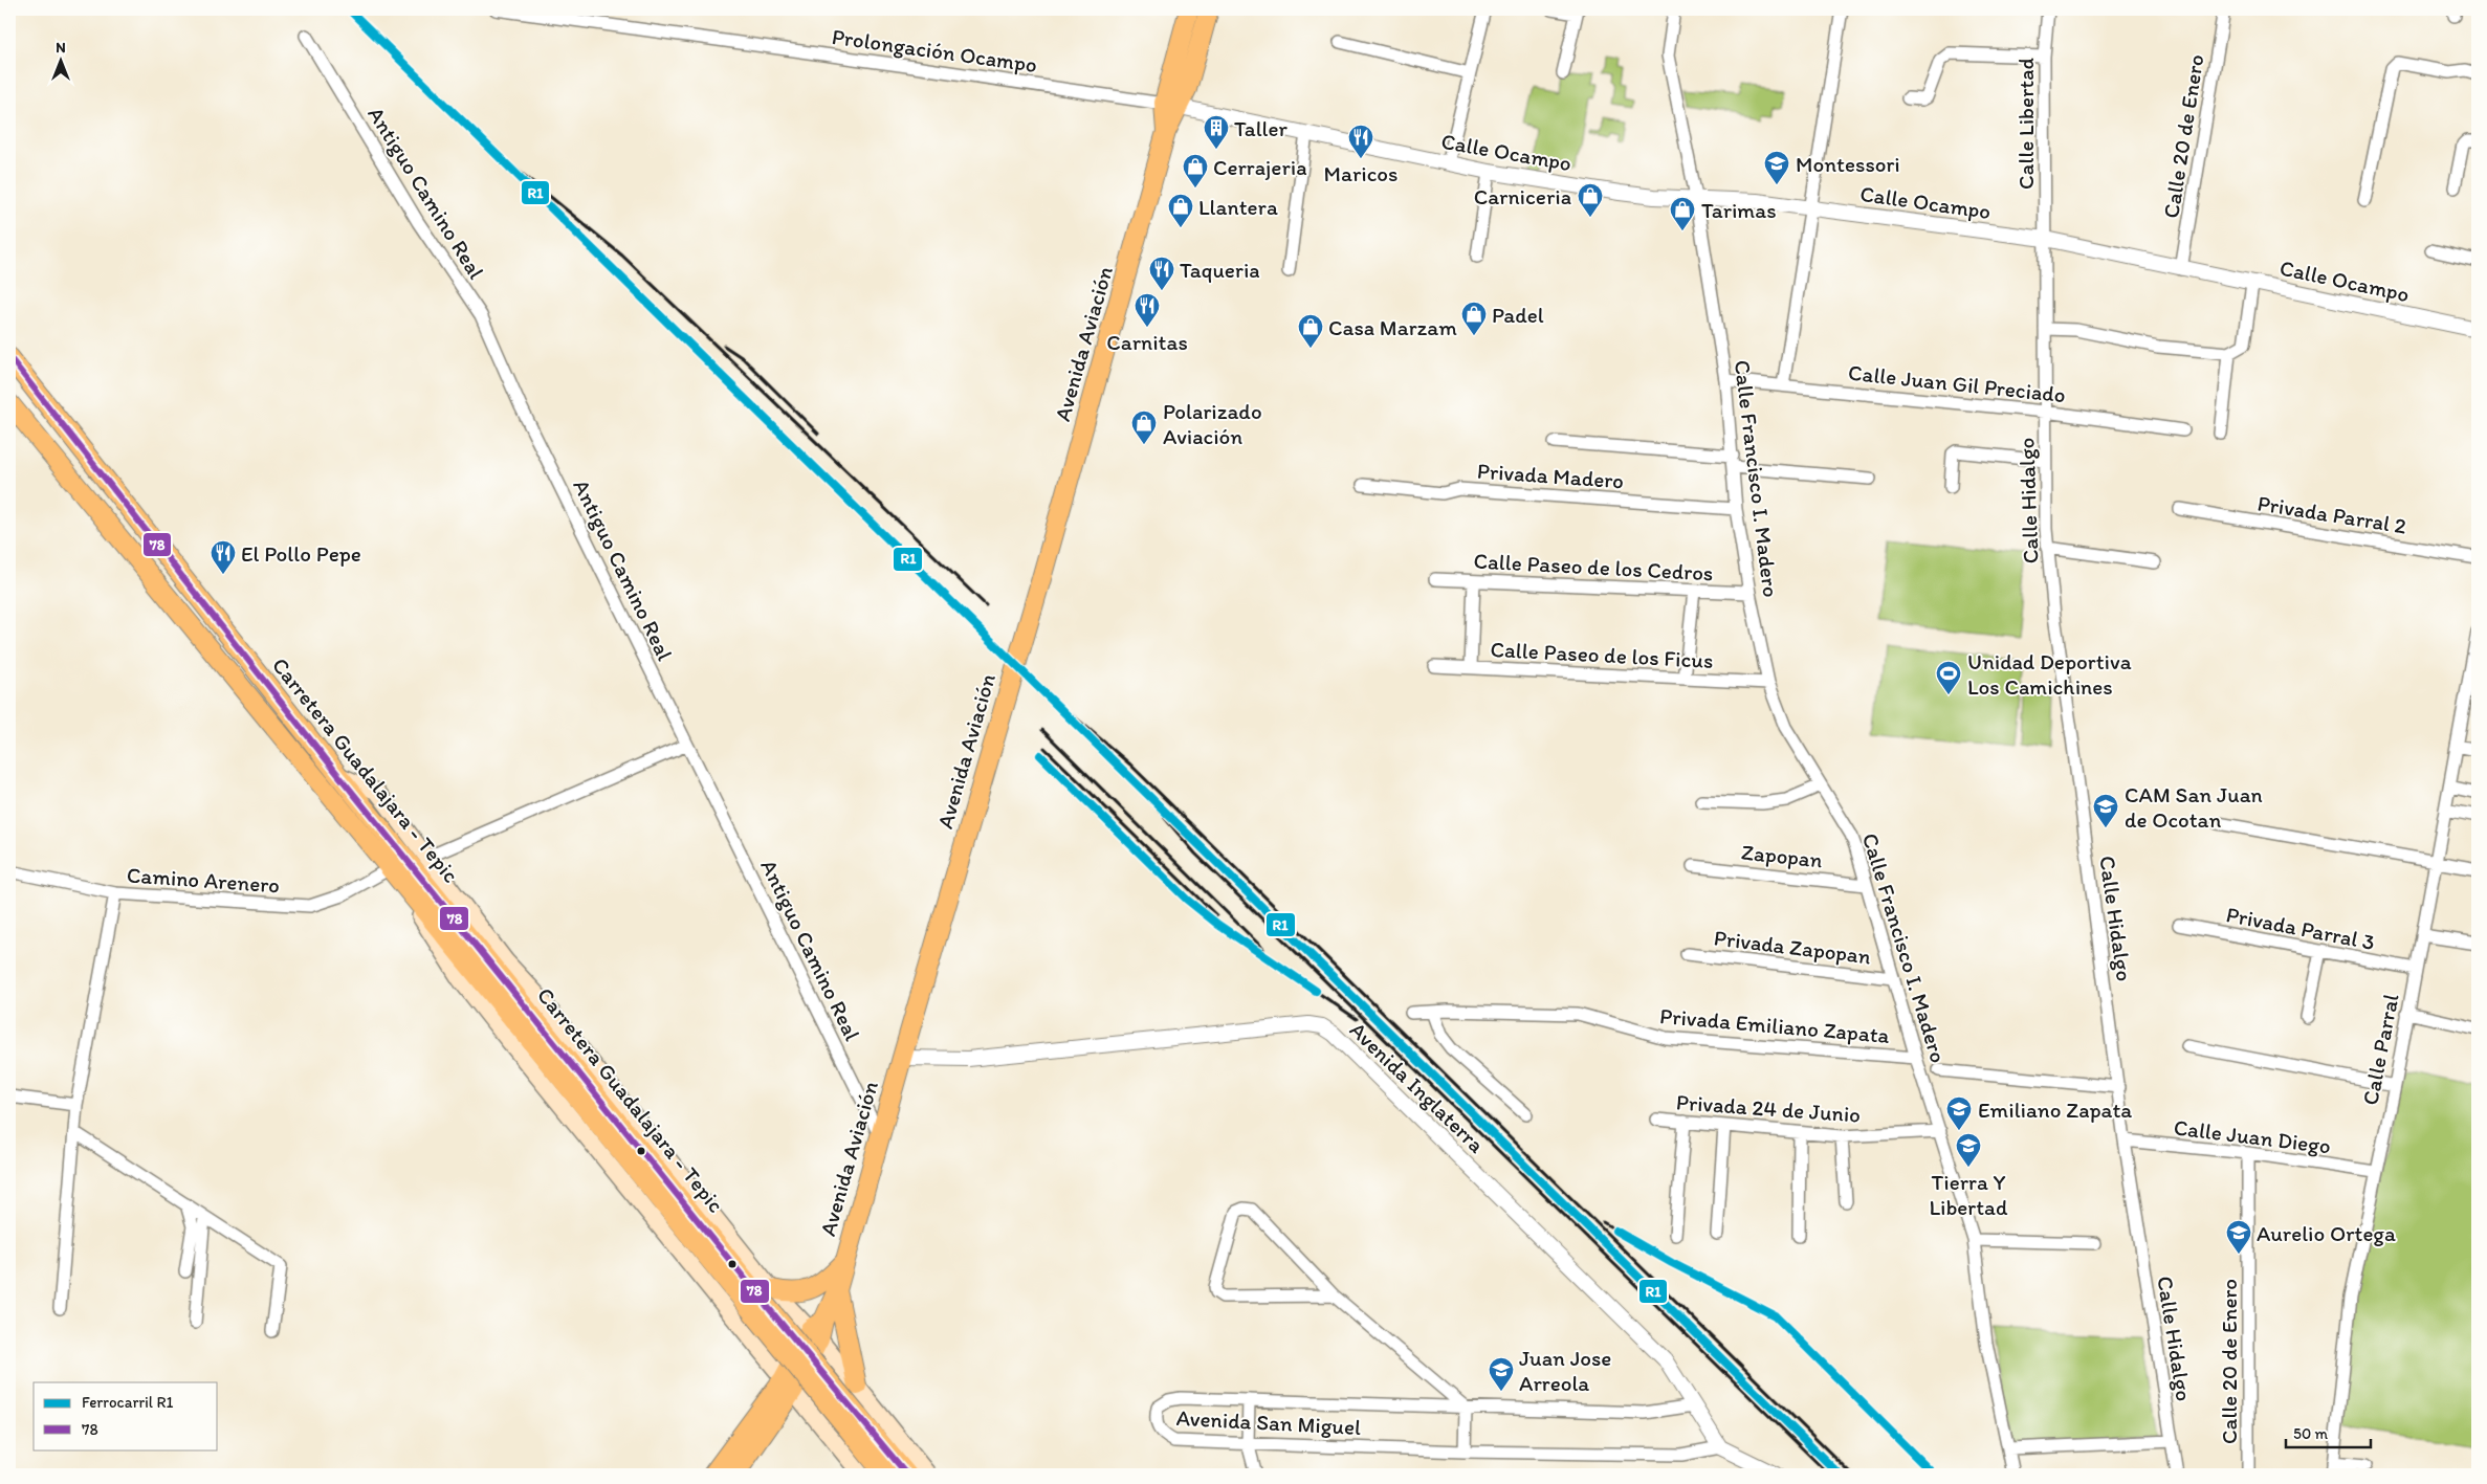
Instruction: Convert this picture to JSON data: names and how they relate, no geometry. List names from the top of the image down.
{
  "streets": {
    "main road": ["Avenida Aviación", "Carretera Guadalajara - Tepic"],
    "street": [
      "Prolongación Ocampo",
      "Calle Libertad",
      "Calle 20 de Enero",
      "Calle Ocampo",
      "Antiguo Camino Real",
      "Calle Juan Gil Preciado",
      "Privada Madero",
      "Calle Francisco I. Madero",
      "Calle Hidalgo",
      "Privada Parral 2",
      "Calle Paseo de los Cedros",
      "Calle Paseo de los Ficus",
      "Zapopan",
      "Camino Arenero",
      "Privada Parral 3",
      "Privada Zapopan",
      "Privada Emiliano Zapata",
      "Calle Parral",
      "Avenida Inglaterra",
      "Privada 24 de Junio",
      "Calle Juan Diego",
      "Avenida San Miguel"
    ]
  },
  "crossings": [
    ["Prolongación Ocampo", "Calle Ocampo"],
    ["Prolongación Ocampo", "Avenida Aviación"],
    ["Calle Libertad", "Calle Ocampo"],
    ["Calle Libertad", "Calle Hidalgo"],
    ["Calle 20 de Enero", "Calle Ocampo"],
    ["Calle 20 de Enero", "Calle Juan Diego"],
    ["Calle Ocampo", "Avenida Aviación"],
    ["Calle Ocampo", "Calle Francisco I. Madero"],
    ["Calle Ocampo", "Calle Hidalgo"],
    ["Antiguo Camino Real", "Avenida Aviación"],
    ["Avenida Aviación", "Avenida Inglaterra"],
    ["Calle Juan Gil Preciado", "Calle Francisco I. Madero"],
    ["Calle Juan Gil Preciado", "Calle Hidalgo"],
    ["Privada Madero", "Calle Francisco I. Madero"],
    ["Calle Francisco I. Madero", "Calle Paseo de los Cedros"],
    ["Calle Francisco I. Madero", "Calle Paseo de los Ficus"],
    ["Calle Francisco I. Madero", "Zapopan"],
    ["Calle Francisco I. Madero", "Privada Zapopan"],
    ["Calle Francisco I. Madero", "Privada Emiliano Zapata"],
    ["Calle Francisco I. Madero", "Privada 24 de Junio"],
    ["Calle Hidalgo", "Calle Juan Diego"],
    ["Carretera Guadalajara - Tepic", "Camino Arenero"],
    ["Privada Parral 3", "Calle Parral"],
    ["Calle Parral", "Calle Juan Diego"],
    ["Avenida Inglaterra", "Avenida San Miguel"]
  ],
  "places": {
    "building": ["Taller"],
    "restaurant": [
      "Maricos",
      "Taqueria",
      "Carnitas",
      "El Pollo Pepe"
    ],
    "school or university": [
      "Montessori",
      "CAM San Juan de Ocotan",
      "Emiliano Zapata",
      "Tierra Y Libertad",
      "Aurelio Ortega",
      "Juan Jose Arreola"
    ],
    "shop": [
      "Cerrajeria",
      "Carniceria",
      "Llantera",
      "Tarimas",
      "Padel",
      "Casa Marzam",
      "Polarizado Aviación"
    ],
    "sports": ["Unidad Deportiva Los Camichines"]
  },
  "lines": ["rail line R1", "transit line 78"],
  "legend": ["Ferrocarril R1", "78"],
  "scale_bar": "50 m",
  "north": "top"
}
